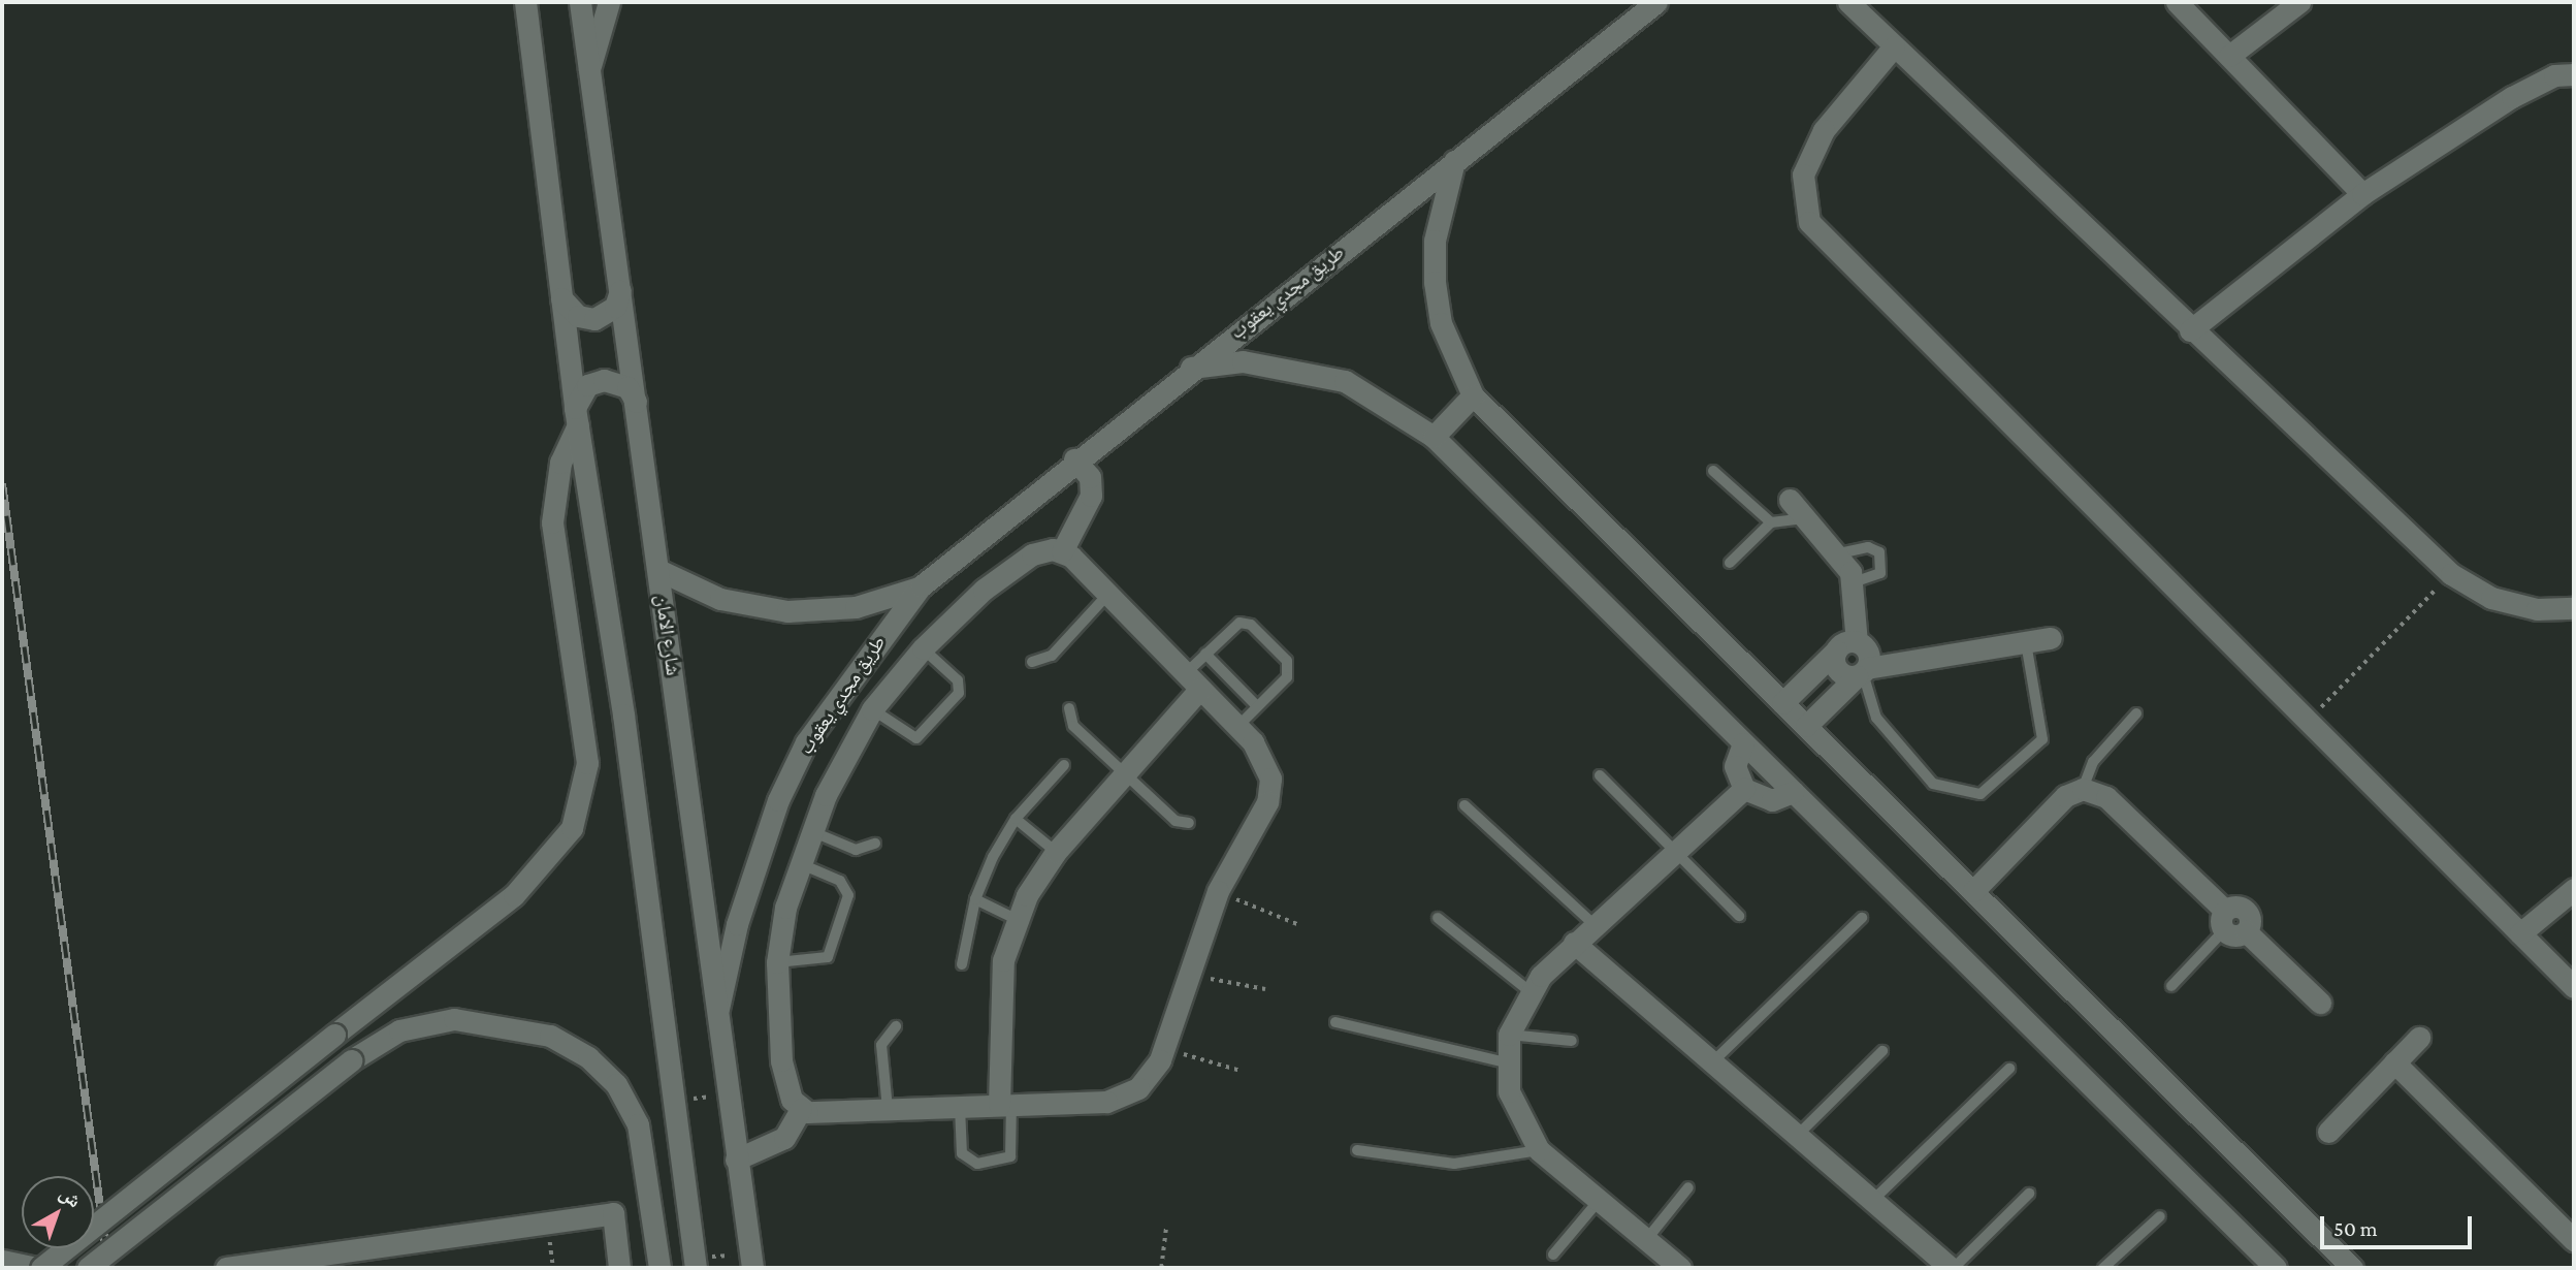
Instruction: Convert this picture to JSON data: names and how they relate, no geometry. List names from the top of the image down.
{
  "streets": {
    "street": ["طريق مجدي يعقوب", "شارع الامان"]
  },
  "crossings": [
    ["طريق مجدي يعقوب", "شارع الامان"]
  ],
  "scale_bar": "50 m",
  "north": "top right"
}
